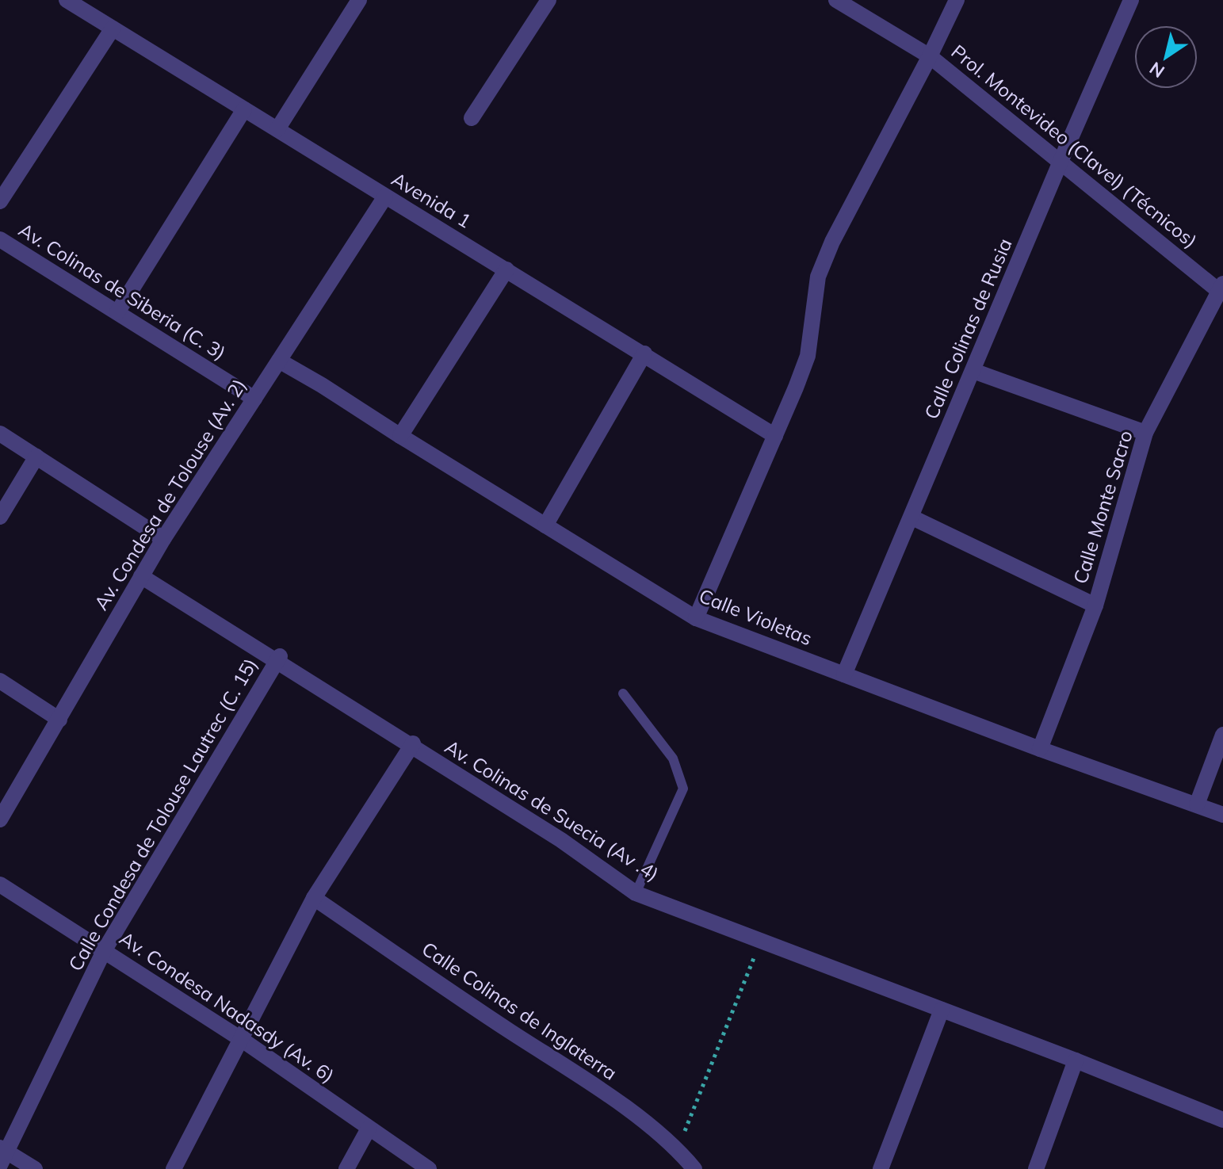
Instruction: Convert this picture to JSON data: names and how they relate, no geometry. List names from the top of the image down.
{
  "streets": {
    "street": [
      "Prol. Montevideo (Clavel) (Técnicos)",
      "Avenida 1",
      "Av. Colinas de Siberia (C. 3)",
      "Calle Colinas de Rusia",
      "Av. Condesa de Tolouse (Av. 2)",
      "Calle Monte Sacro",
      "Calle Violetas",
      "Av. Colinas de Suecia (Av .4)",
      "Calle Condesa de Tolouse Lautrec (C. 15)",
      "Av. Condesa Nadasdy (Av. 6)",
      "Calle Colinas de Inglaterra"
    ]
  },
  "crossings": [
    ["Prol. Montevideo (Clavel) (Técnicos)", "Calle Colinas de Rusia"],
    ["Prol. Montevideo (Clavel) (Técnicos)", "Calle Monte Sacro"],
    ["Avenida 1", "Av. Condesa de Tolouse (Av. 2)"],
    ["Av. Colinas de Siberia (C. 3)", "Av. Condesa de Tolouse (Av. 2)"],
    ["Calle Colinas de Rusia", "Calle Violetas"],
    ["Av. Condesa de Tolouse (Av. 2)", "Calle Violetas"],
    ["Av. Condesa de Tolouse (Av. 2)", "Av. Colinas de Suecia (Av .4)"],
    ["Calle Monte Sacro", "Calle Violetas"],
    ["Av. Colinas de Suecia (Av .4)", "Calle Condesa de Tolouse Lautrec (C. 15)"],
    ["Calle Condesa de Tolouse Lautrec (C. 15)", "Av. Condesa Nadasdy (Av. 6)"]
  ],
  "north": "bottom left"
}
